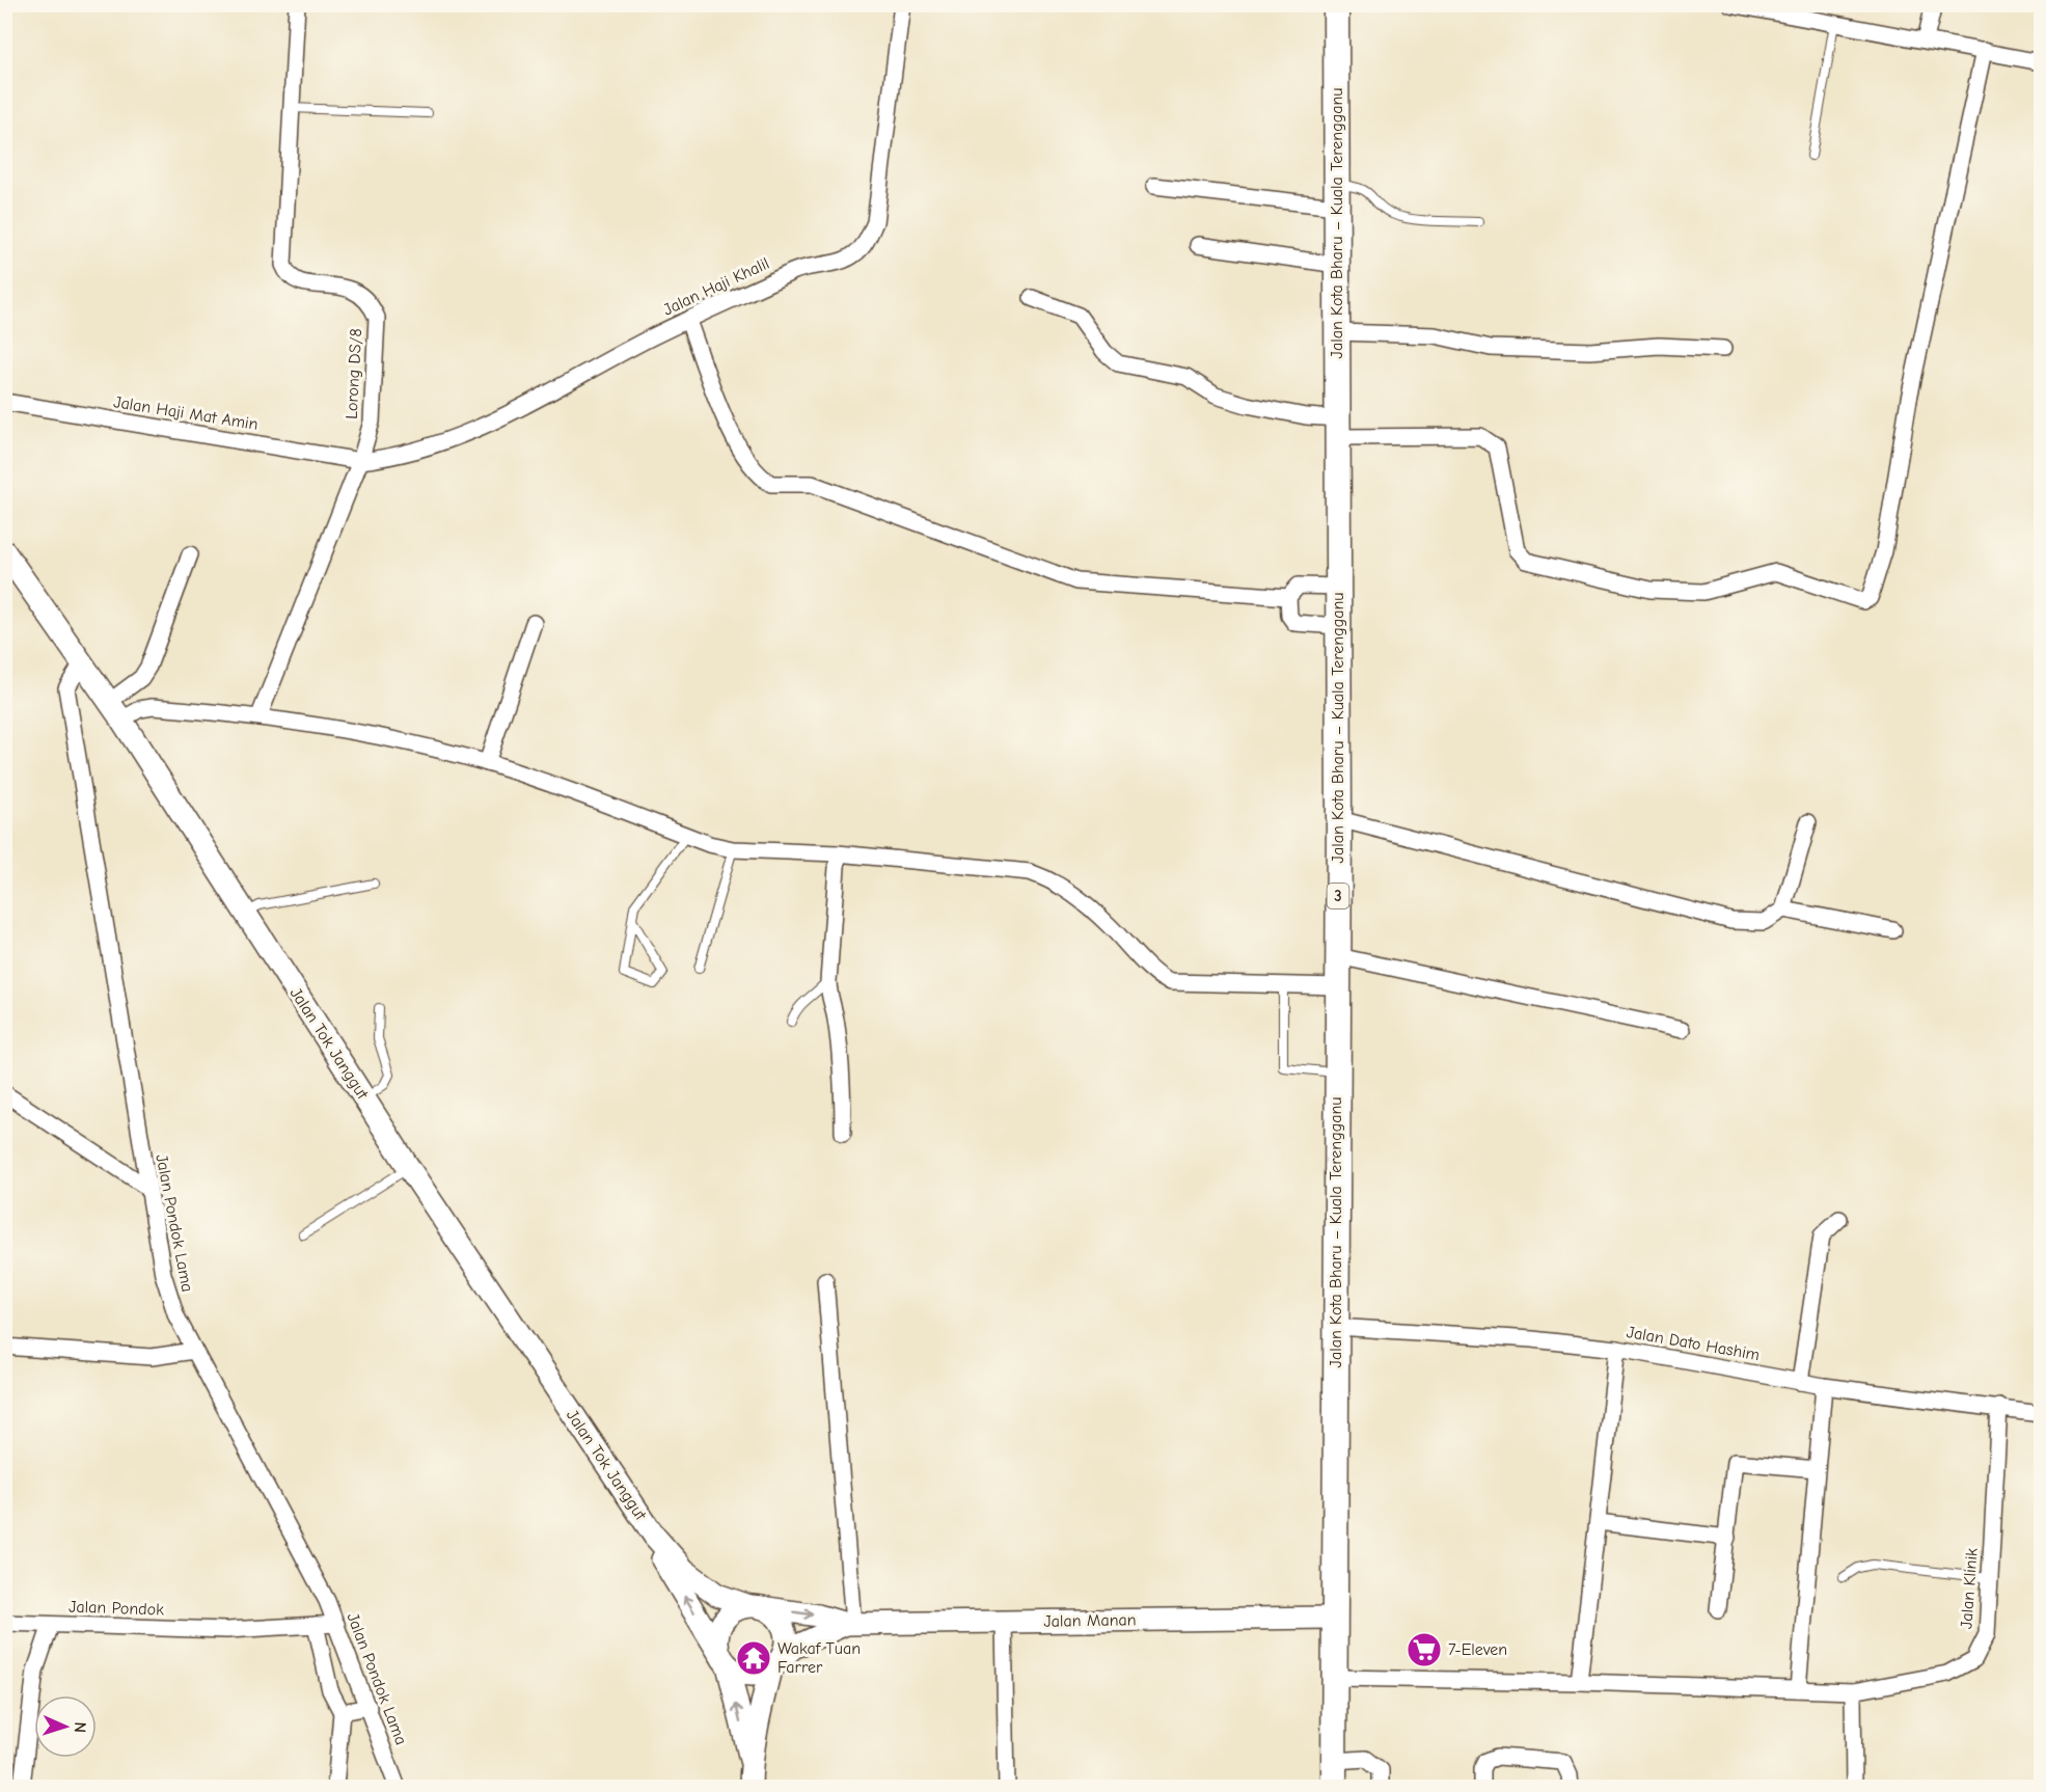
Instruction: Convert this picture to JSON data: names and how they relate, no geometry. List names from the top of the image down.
{
  "streets": {
    "main road": [
      "Jalan Kota Bharu – Kuala Terengganu",
      "3",
      "Jalan Tok Janggut",
      "Jalan Manan"
    ],
    "street": [
      "Jalan Haji Khalil",
      "Lorong DS/8",
      "Jalan Haji Mat Amin",
      "Jalan Pondok Lama",
      "Jalan Dato Hashim",
      "Jalan Klinik",
      "Jalan Pondok"
    ]
  },
  "crossings": [
    ["Jalan Kota Bharu – Kuala Terengganu", "Jalan Dato Hashim"],
    ["Jalan Kota Bharu – Kuala Terengganu", "Jalan Klinik"],
    ["Jalan Kota Bharu – Kuala Terengganu", "Jalan Manan"],
    ["Jalan Haji Khalil", "Lorong DS/8"],
    ["Jalan Haji Khalil", "Jalan Haji Mat Amin"],
    ["Lorong DS/8", "Jalan Haji Mat Amin"],
    ["Jalan Tok Janggut", "Jalan Pondok Lama"],
    ["Jalan Tok Janggut", "Jalan Manan"],
    ["Jalan Pondok Lama", "Jalan Pondok"],
    ["Jalan Dato Hashim", "Jalan Klinik"]
  ],
  "places": {
    "supermarket": ["7-Eleven"],
    "temple": ["Wakaf Tuan Farrer"]
  },
  "north": "right"
}
